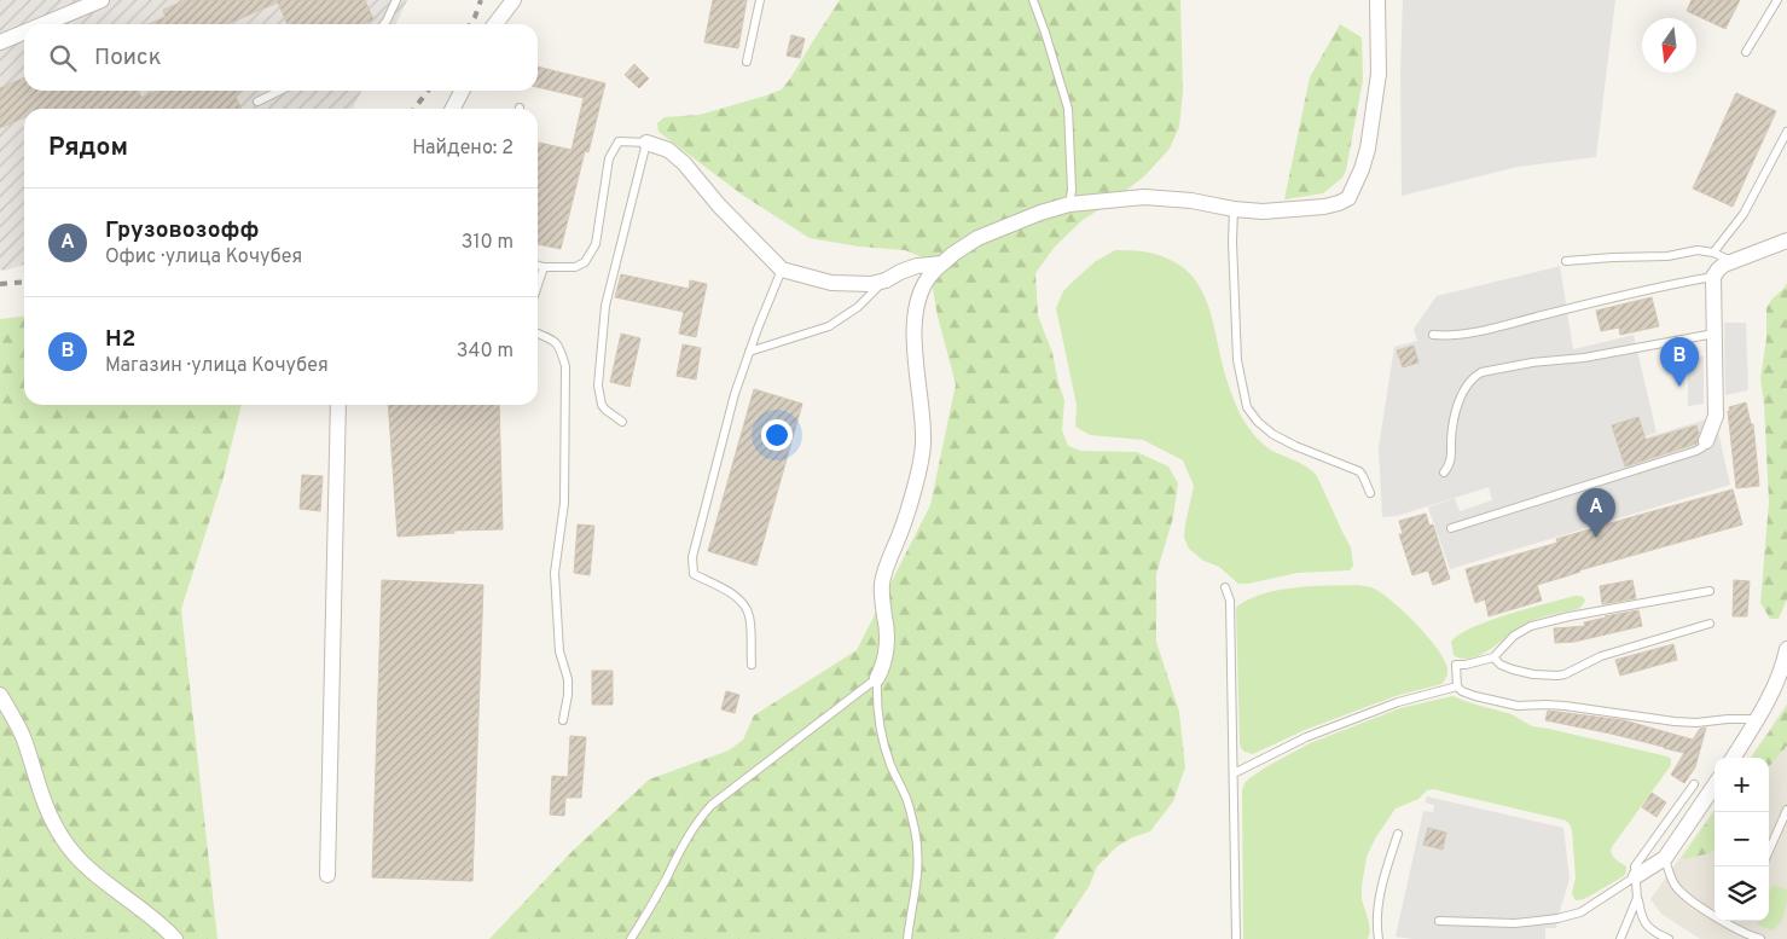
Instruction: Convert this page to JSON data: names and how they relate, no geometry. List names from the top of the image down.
{
  "north": "bottom",
  "page": {
    "search": "Поиск",
    "heading": ["Рядом", "Найдено: 2"],
    "list": [
      {
        "mark": "A",
        "name": "Грузовозофф",
        "note": "Офис · улица Кочубея",
        "value": "310 m"
      },
      {
        "mark": "B",
        "name": "H2",
        "note": "Магазин · улица Кочубея",
        "value": "340 m"
      }
    ],
    "pins": ["B", "A"],
    "map_buttons": ["+", "−"]
  }
}
